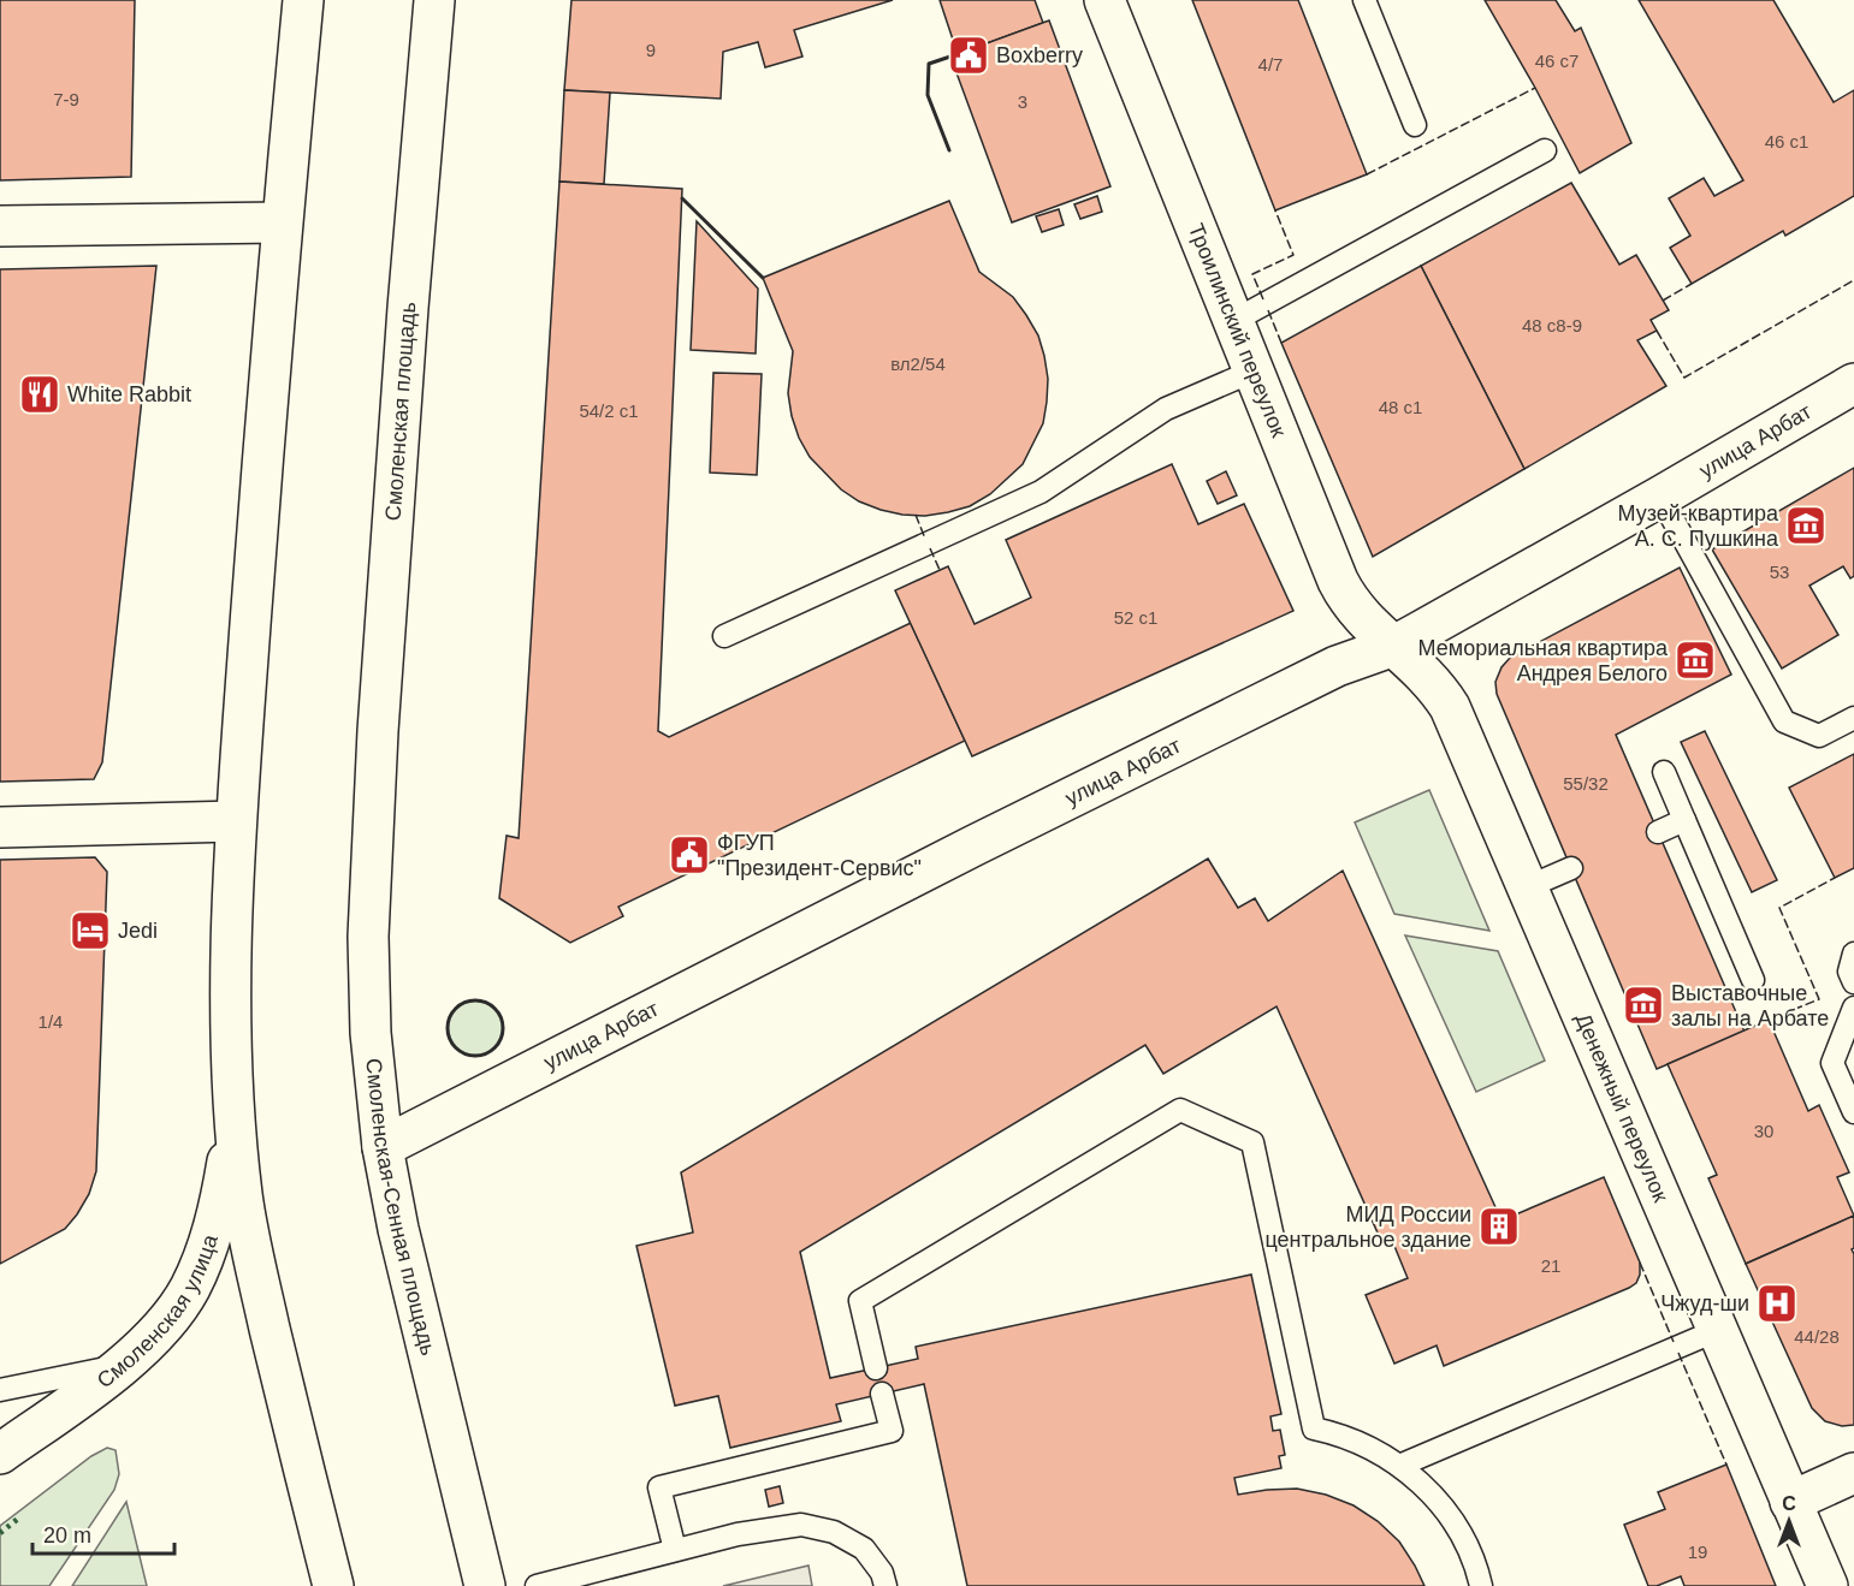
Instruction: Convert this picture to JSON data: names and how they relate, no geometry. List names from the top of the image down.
{
  "streets": {
    "street": [
      "Троилинский переулок",
      "Смоленская площадь",
      "улица Арбат",
      "Денежный переулок",
      "Смоленская-Сенная площадь",
      "Смоленская улица"
    ]
  },
  "crossings": [
    ["Троилинский переулок", "улица Арбат"],
    ["Троилинский переулок", "Денежный переулок"],
    ["Смоленская площадь", "Смоленская-Сенная площадь"],
    ["улица Арбат", "Денежный переулок"],
    ["улица Арбат", "Смоленская-Сенная площадь"]
  ],
  "places": {
    "public building": ["Boxberry", "ФГУП \"Президент-Сервис\""],
    "restaurant": ["White Rabbit"],
    "museum": ["Музей-квартира А. С. Пушкина", "Мемориальная квартира Андрея Белого", "Выставочные залы на Арбате"],
    "hotel": ["Jedi"],
    "building": ["МИД России центральное здание"],
    "hospital": ["Чжуд-ши"]
  },
  "house_numbers": [
    "9",
    "46 с7",
    "4/7",
    "7-9",
    "3",
    "46 с1",
    "48 с8-9",
    "вл2/54",
    "48 с1",
    "54/2 с1",
    "53",
    "52 с1",
    "55/32",
    "1/4",
    "30",
    "21",
    "44/28",
    "19"
  ],
  "scale_bar": "20 m",
  "north": "top"
}
